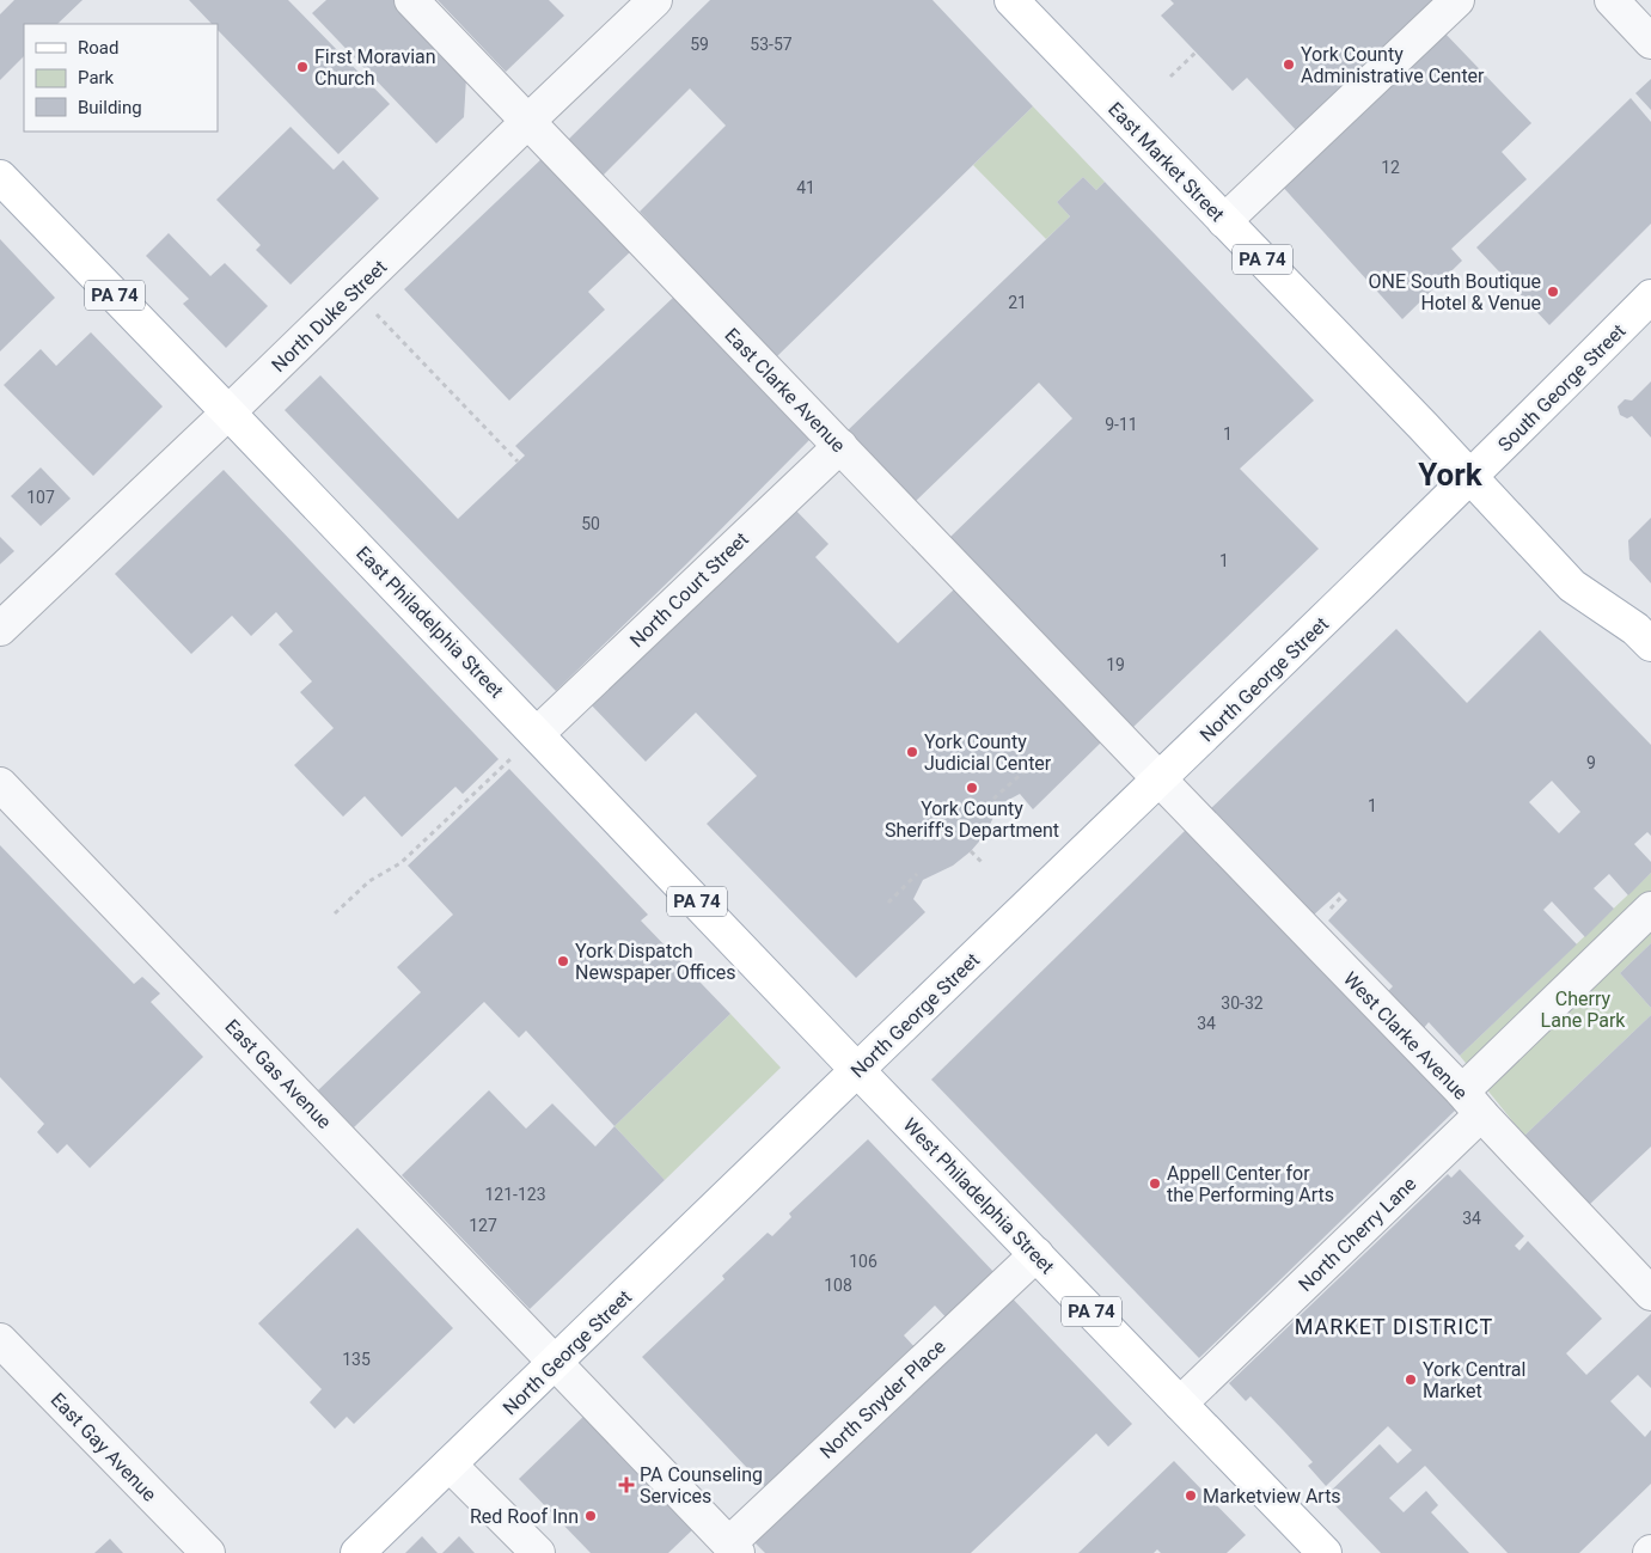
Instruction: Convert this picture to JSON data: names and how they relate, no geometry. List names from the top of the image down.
{
  "streets": {
    "main road": [
      "East Market Street",
      "PA 74",
      "South George Street",
      "East Philadelphia Street",
      "North George Street",
      "West Philadelphia Street"
    ],
    "street": [
      "North Duke Street",
      "East Clarke Avenue",
      "North Court Street",
      "West Clarke Avenue",
      "East Gas Avenue",
      "North Cherry Lane",
      "North Snyder Place",
      "East Gay Avenue"
    ]
  },
  "crossings": [
    ["East Market Street", "PA 74"],
    ["East Market Street", "South George Street"],
    ["East Market Street", "North George Street"],
    ["PA 74", "South George Street"],
    ["PA 74", "North George Street"],
    ["North Duke Street", "East Clarke Avenue"],
    ["North Duke Street", "East Philadelphia Street"],
    ["South George Street", "North George Street"],
    ["East Clarke Avenue", "North Court Street"],
    ["East Clarke Avenue", "North George Street"],
    ["East Clarke Avenue", "West Clarke Avenue"],
    ["North Court Street", "East Philadelphia Street"],
    ["East Philadelphia Street", "North George Street"],
    ["East Philadelphia Street", "West Philadelphia Street"],
    ["North George Street", "West Clarke Avenue"],
    ["North George Street", "East Gas Avenue"],
    ["North George Street", "West Philadelphia Street"],
    ["West Clarke Avenue", "North Cherry Lane"],
    ["East Gas Avenue", "North Snyder Place"],
    ["West Philadelphia Street", "North Cherry Lane"],
    ["West Philadelphia Street", "North Snyder Place"]
  ],
  "districts": ["York", "MARKET DISTRICT"],
  "parks": ["Cherry Lane Park"],
  "places": {
    "other": [
      "York County Administrative Center",
      "First Moravian Church",
      "ONE South Boutique Hotel & Venue",
      "York County Judicial Center",
      "York County Sheriff's Department",
      "York Dispatch Newspaper Offices",
      "Appell Center for the Performing Arts",
      "York Central Market",
      "Marketview Arts",
      "Red Roof Inn"
    ],
    "health": ["PA Counseling Services"]
  },
  "house_numbers": [
    "59",
    "53-57",
    "12",
    "41",
    "21",
    "9-11",
    "1",
    "107",
    "50",
    "1",
    "19",
    "9",
    "1",
    "30-32",
    "34",
    "121-123",
    "34",
    "127",
    "106",
    "108",
    "135"
  ],
  "legend": ["Road", "Park", "Building"]
}
